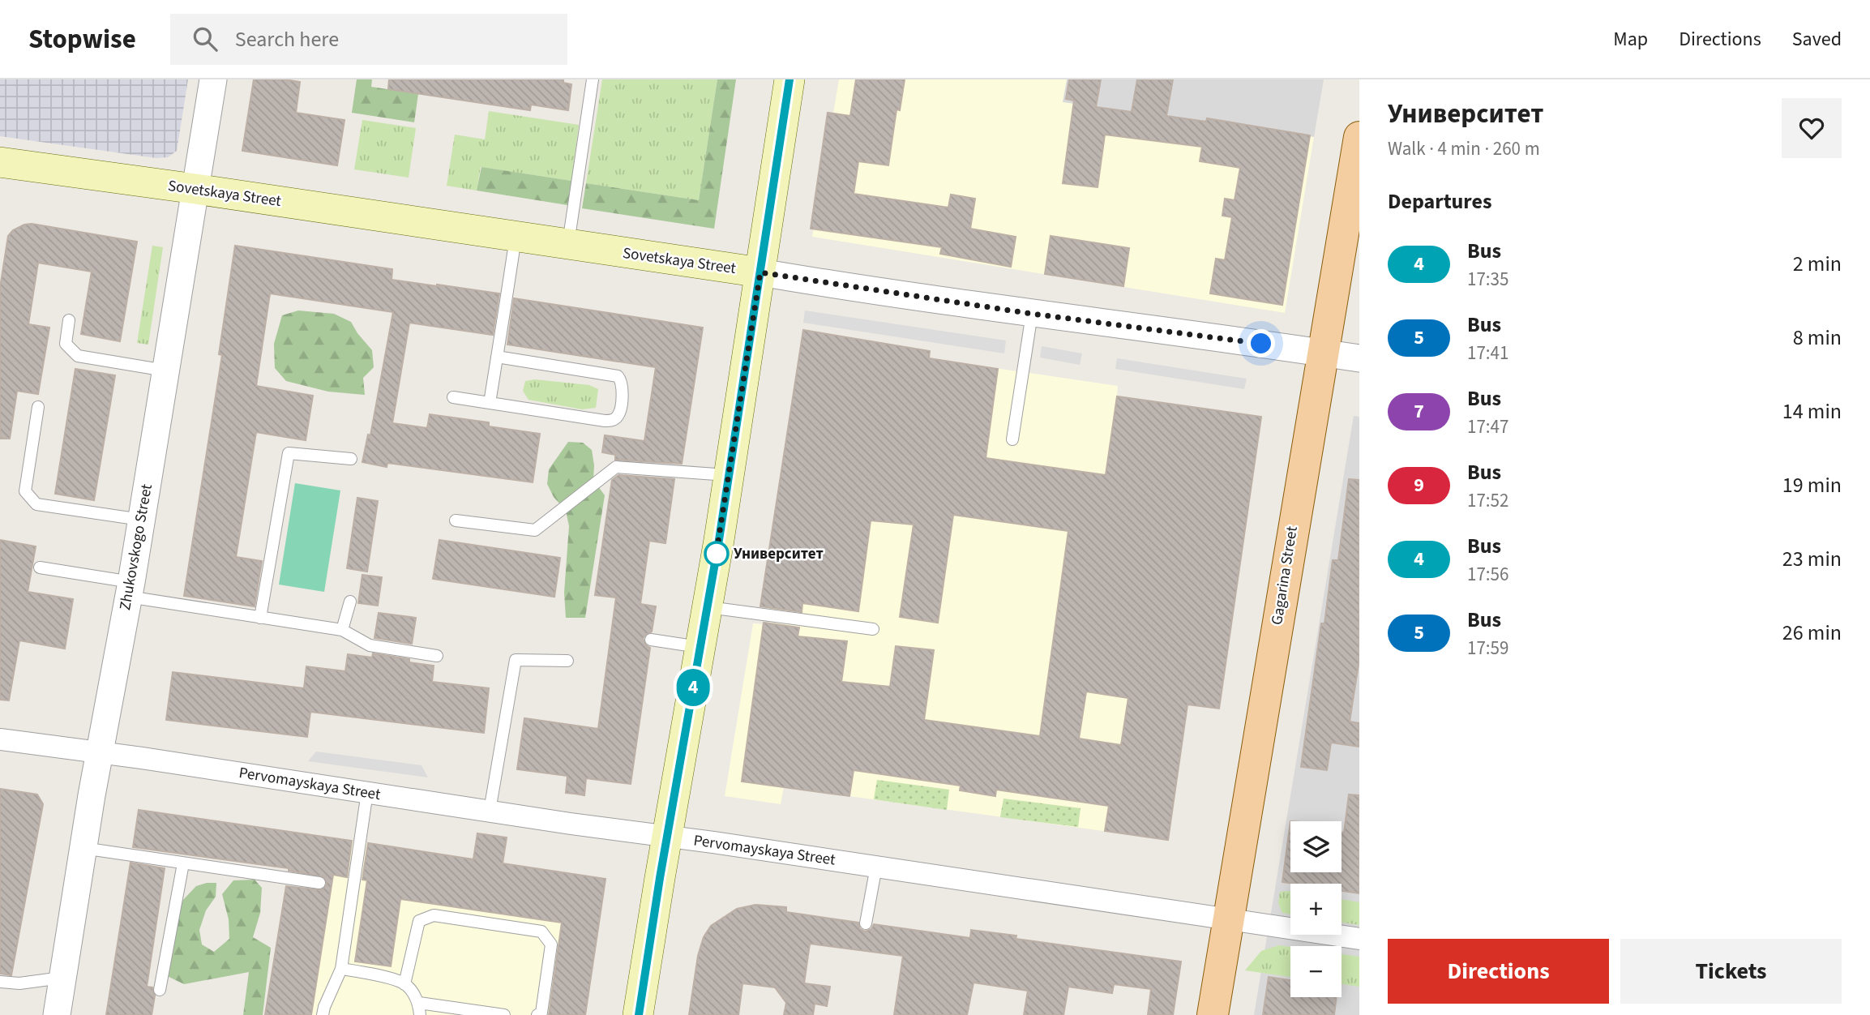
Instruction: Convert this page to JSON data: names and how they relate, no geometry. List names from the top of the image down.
{
  "streets": {
    "main road": ["Sovetskaya Street", "Gagarina Street"],
    "street": ["Zhukovskogo Street", "Pervomayskaya Street"]
  },
  "crossings": [
    ["Sovetskaya Street", "Zhukovskogo Street"],
    ["Sovetskaya Street", "Gagarina Street"],
    ["Zhukovskogo Street", "Pervomayskaya Street"],
    ["Gagarina Street", "Pervomayskaya Street"]
  ],
  "places": ["Университет"],
  "lines": ["bus line 4"],
  "page": {
    "header": "Stopwise",
    "search": "Search here",
    "nav": ["Map", "Directions", "Saved"],
    "on_map": "4",
    "heading": [
      ["Университет", "Walk · 4 min · 260 m"],
      "Departures"
    ],
    "list": [
      {
        "mark": "4",
        "name": "Bus",
        "note": "17:35",
        "value": "2 min"
      },
      {
        "mark": "5",
        "name": "Bus",
        "note": "17:41",
        "value": "8 min"
      },
      {
        "mark": "7",
        "name": "Bus",
        "note": "17:47",
        "value": "14 min"
      },
      {
        "mark": "9",
        "name": "Bus",
        "note": "17:52",
        "value": "19 min"
      },
      {
        "mark": "4",
        "name": "Bus",
        "note": "17:56",
        "value": "23 min"
      },
      {
        "mark": "5",
        "name": "Bus",
        "note": "17:59",
        "value": "26 min"
      }
    ],
    "map_buttons": ["+", "−"],
    "buttons": ["Directions", "Tickets"]
  }
}
